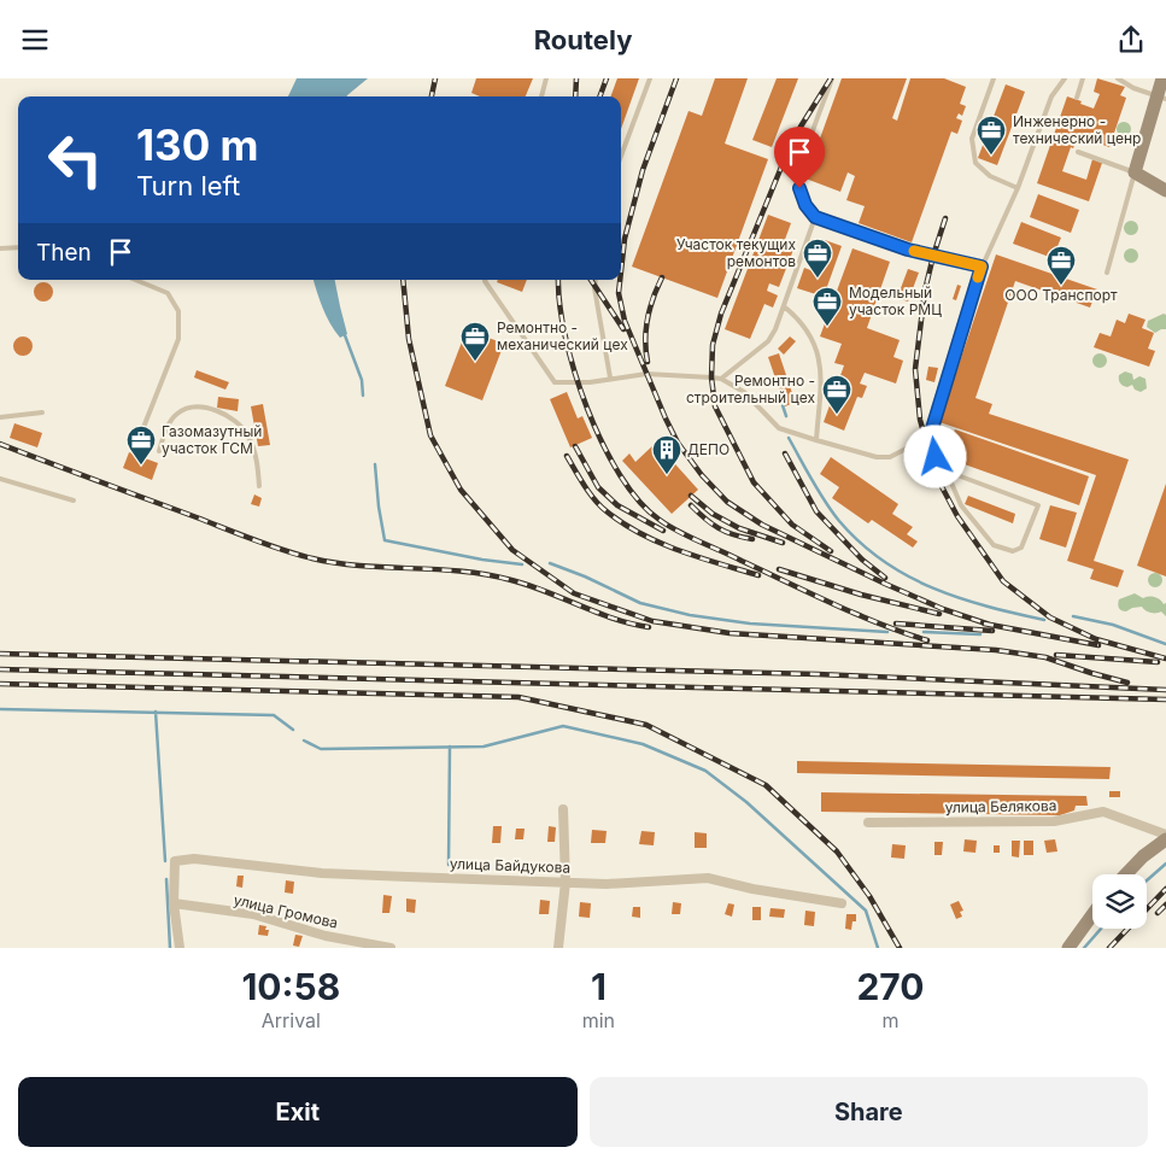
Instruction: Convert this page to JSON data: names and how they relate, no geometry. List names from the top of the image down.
{
  "streets": {
    "street": ["улица Белякова", "улица Байдукова", "улица Громова"]
  },
  "crossings": [
    ["улица Байдукова", "улица Громова"]
  ],
  "places": {
    "office": [
      "Инженерно - технический ценр",
      "Участок текущих ремонтов",
      "ООО Транспорт",
      "Модельный участок РМЦ",
      "Ремонтно - механический цех",
      "Ремонтно - строительный цех",
      "Газомазутный участок ГСМ"
    ],
    "building": ["ДЕПО"]
  },
  "page": {
    "header": "Routely",
    "turn": ["130 m", "Turn left"],
    "then": "Then",
    "eta": [
      "10:58",
      "Arrival",
      "1",
      "min",
      "270",
      "m"
    ],
    "buttons": ["Exit", "Share"]
  }
}
